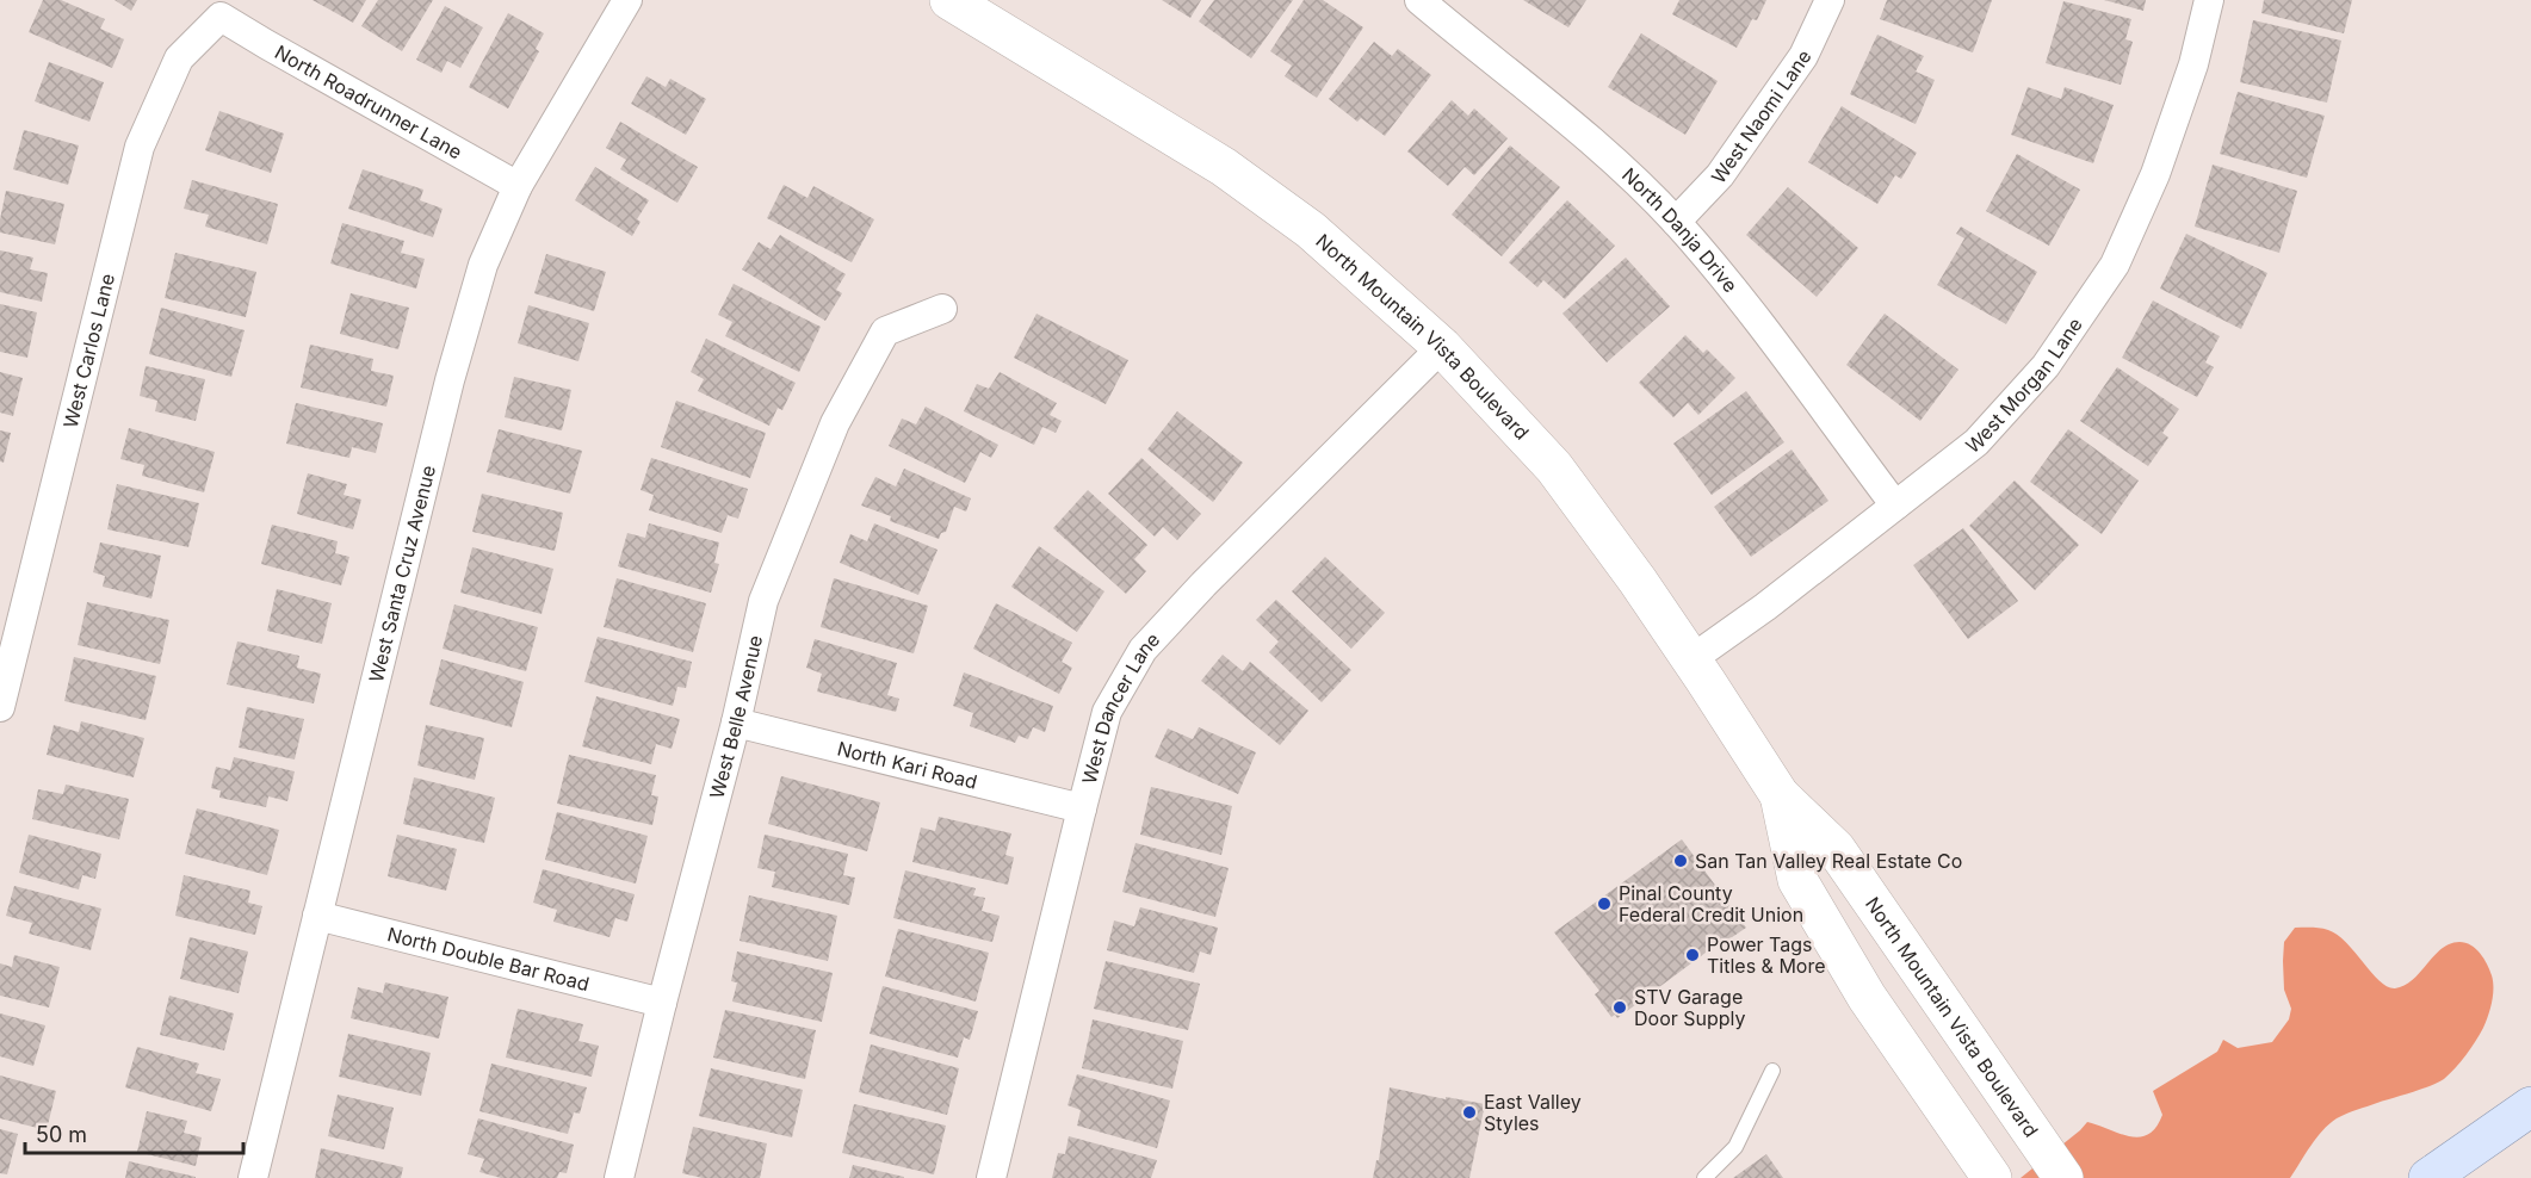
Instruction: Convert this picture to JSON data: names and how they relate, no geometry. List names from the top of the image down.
{
  "streets": {
    "street": [
      "North Roadrunner Lane",
      "West Naomi Lane",
      "North Danja Drive",
      "North Mountain Vista Boulevard",
      "West Carlos Lane",
      "West Morgan Lane",
      "West Santa Cruz Avenue",
      "West Dancer Lane",
      "West Belle Avenue",
      "North Kari Road",
      "North Double Bar Road"
    ]
  },
  "crossings": [
    ["North Roadrunner Lane", "West Carlos Lane"],
    ["North Roadrunner Lane", "West Santa Cruz Avenue"],
    ["West Naomi Lane", "North Danja Drive"],
    ["North Danja Drive", "West Morgan Lane"],
    ["North Mountain Vista Boulevard", "West Morgan Lane"],
    ["North Mountain Vista Boulevard", "West Dancer Lane"],
    ["West Santa Cruz Avenue", "North Double Bar Road"],
    ["West Dancer Lane", "North Kari Road"],
    ["West Belle Avenue", "North Kari Road"],
    ["West Belle Avenue", "North Double Bar Road"]
  ],
  "places": [
    "San Tan Valley Real Estate Co",
    "Pinal County Federal Credit Union",
    "Power Tags Titles & More",
    "STV Garage Door Supply",
    "East Valley Styles"
  ],
  "scale_bar": "50 m"
}
